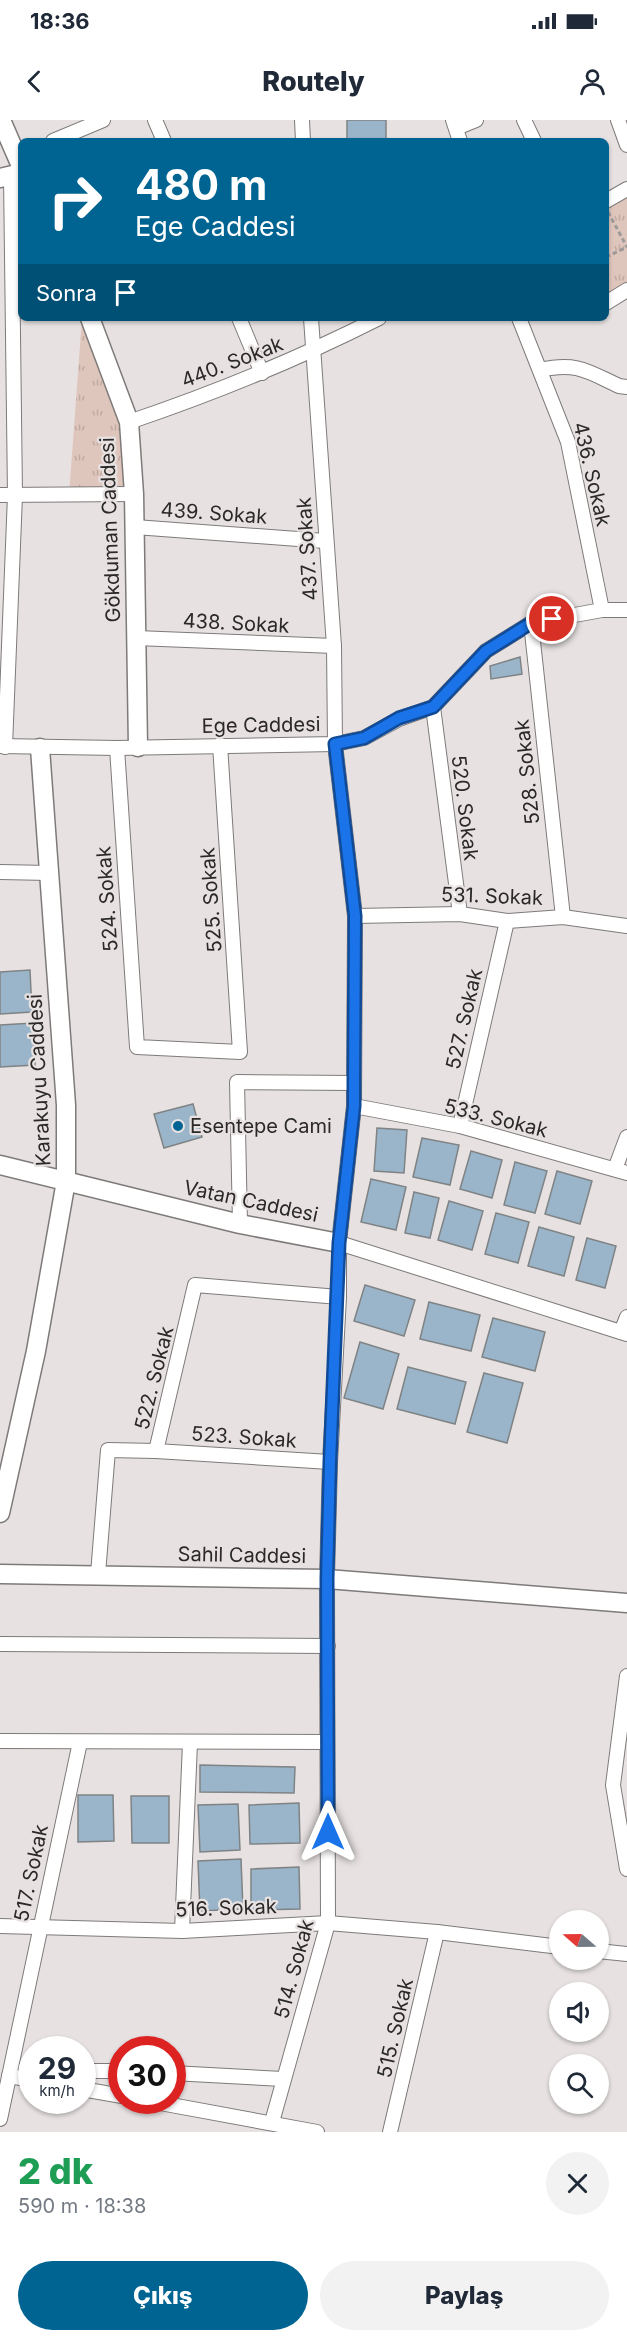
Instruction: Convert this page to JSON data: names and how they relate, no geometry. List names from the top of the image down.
{
  "streets": {
    "street": [
      "440. Sokak",
      "436. Sokak",
      "439. Sokak",
      "Gökduman Caddesi",
      "437. Sokak",
      "438. Sokak",
      "Ege Caddesi",
      "528. Sokak",
      "520. Sokak",
      "531. Sokak",
      "524. Sokak",
      "525. Sokak",
      "527. Sokak",
      "Karakuyu Caddesi",
      "533. Sokak",
      "Vatan Caddesi",
      "522. Sokak",
      "523. Sokak",
      "Sahil Caddesi",
      "517. Sokak",
      "516. Sokak",
      "514. Sokak",
      "515. Sokak"
    ]
  },
  "crossings": [
    ["440. Sokak", "Gökduman Caddesi"],
    ["440. Sokak", "437. Sokak"],
    ["436. Sokak", "Ege Caddesi"],
    ["439. Sokak", "Gökduman Caddesi"],
    ["439. Sokak", "437. Sokak"],
    ["Gökduman Caddesi", "438. Sokak"],
    ["Gökduman Caddesi", "Ege Caddesi"],
    ["437. Sokak", "438. Sokak"],
    ["437. Sokak", "Ege Caddesi"],
    ["437. Sokak", "514. Sokak"],
    ["Ege Caddesi", "528. Sokak"],
    ["Ege Caddesi", "520. Sokak"],
    ["Ege Caddesi", "524. Sokak"],
    ["Ege Caddesi", "525. Sokak"],
    ["Ege Caddesi", "Karakuyu Caddesi"],
    ["Ege Caddesi", "514. Sokak"],
    ["528. Sokak", "531. Sokak"],
    ["520. Sokak", "531. Sokak"],
    ["531. Sokak", "527. Sokak"],
    ["531. Sokak", "514. Sokak"],
    ["524. Sokak", "525. Sokak"],
    ["527. Sokak", "533. Sokak"],
    ["Karakuyu Caddesi", "Vatan Caddesi"],
    ["533. Sokak", "514. Sokak"],
    ["Vatan Caddesi", "514. Sokak"],
    ["522. Sokak", "523. Sokak"],
    ["522. Sokak", "Sahil Caddesi"],
    ["522. Sokak", "514. Sokak"],
    ["523. Sokak", "514. Sokak"],
    ["Sahil Caddesi", "514. Sokak"],
    ["517. Sokak", "516. Sokak"],
    ["516. Sokak", "514. Sokak"],
    ["516. Sokak", "515. Sokak"]
  ],
  "places": ["Esentepe Cami"],
  "north": "left",
  "page": {
    "status": "18:36",
    "header": "Routely",
    "turn": ["480 m", "Ege Caddesi"],
    "then": "Sonra",
    "speed": "29 km/h",
    "limit": "30",
    "heading": ["2 dk", "590 m · 18:38"],
    "buttons": ["Çıkış", "Paylaş"]
  }
}
